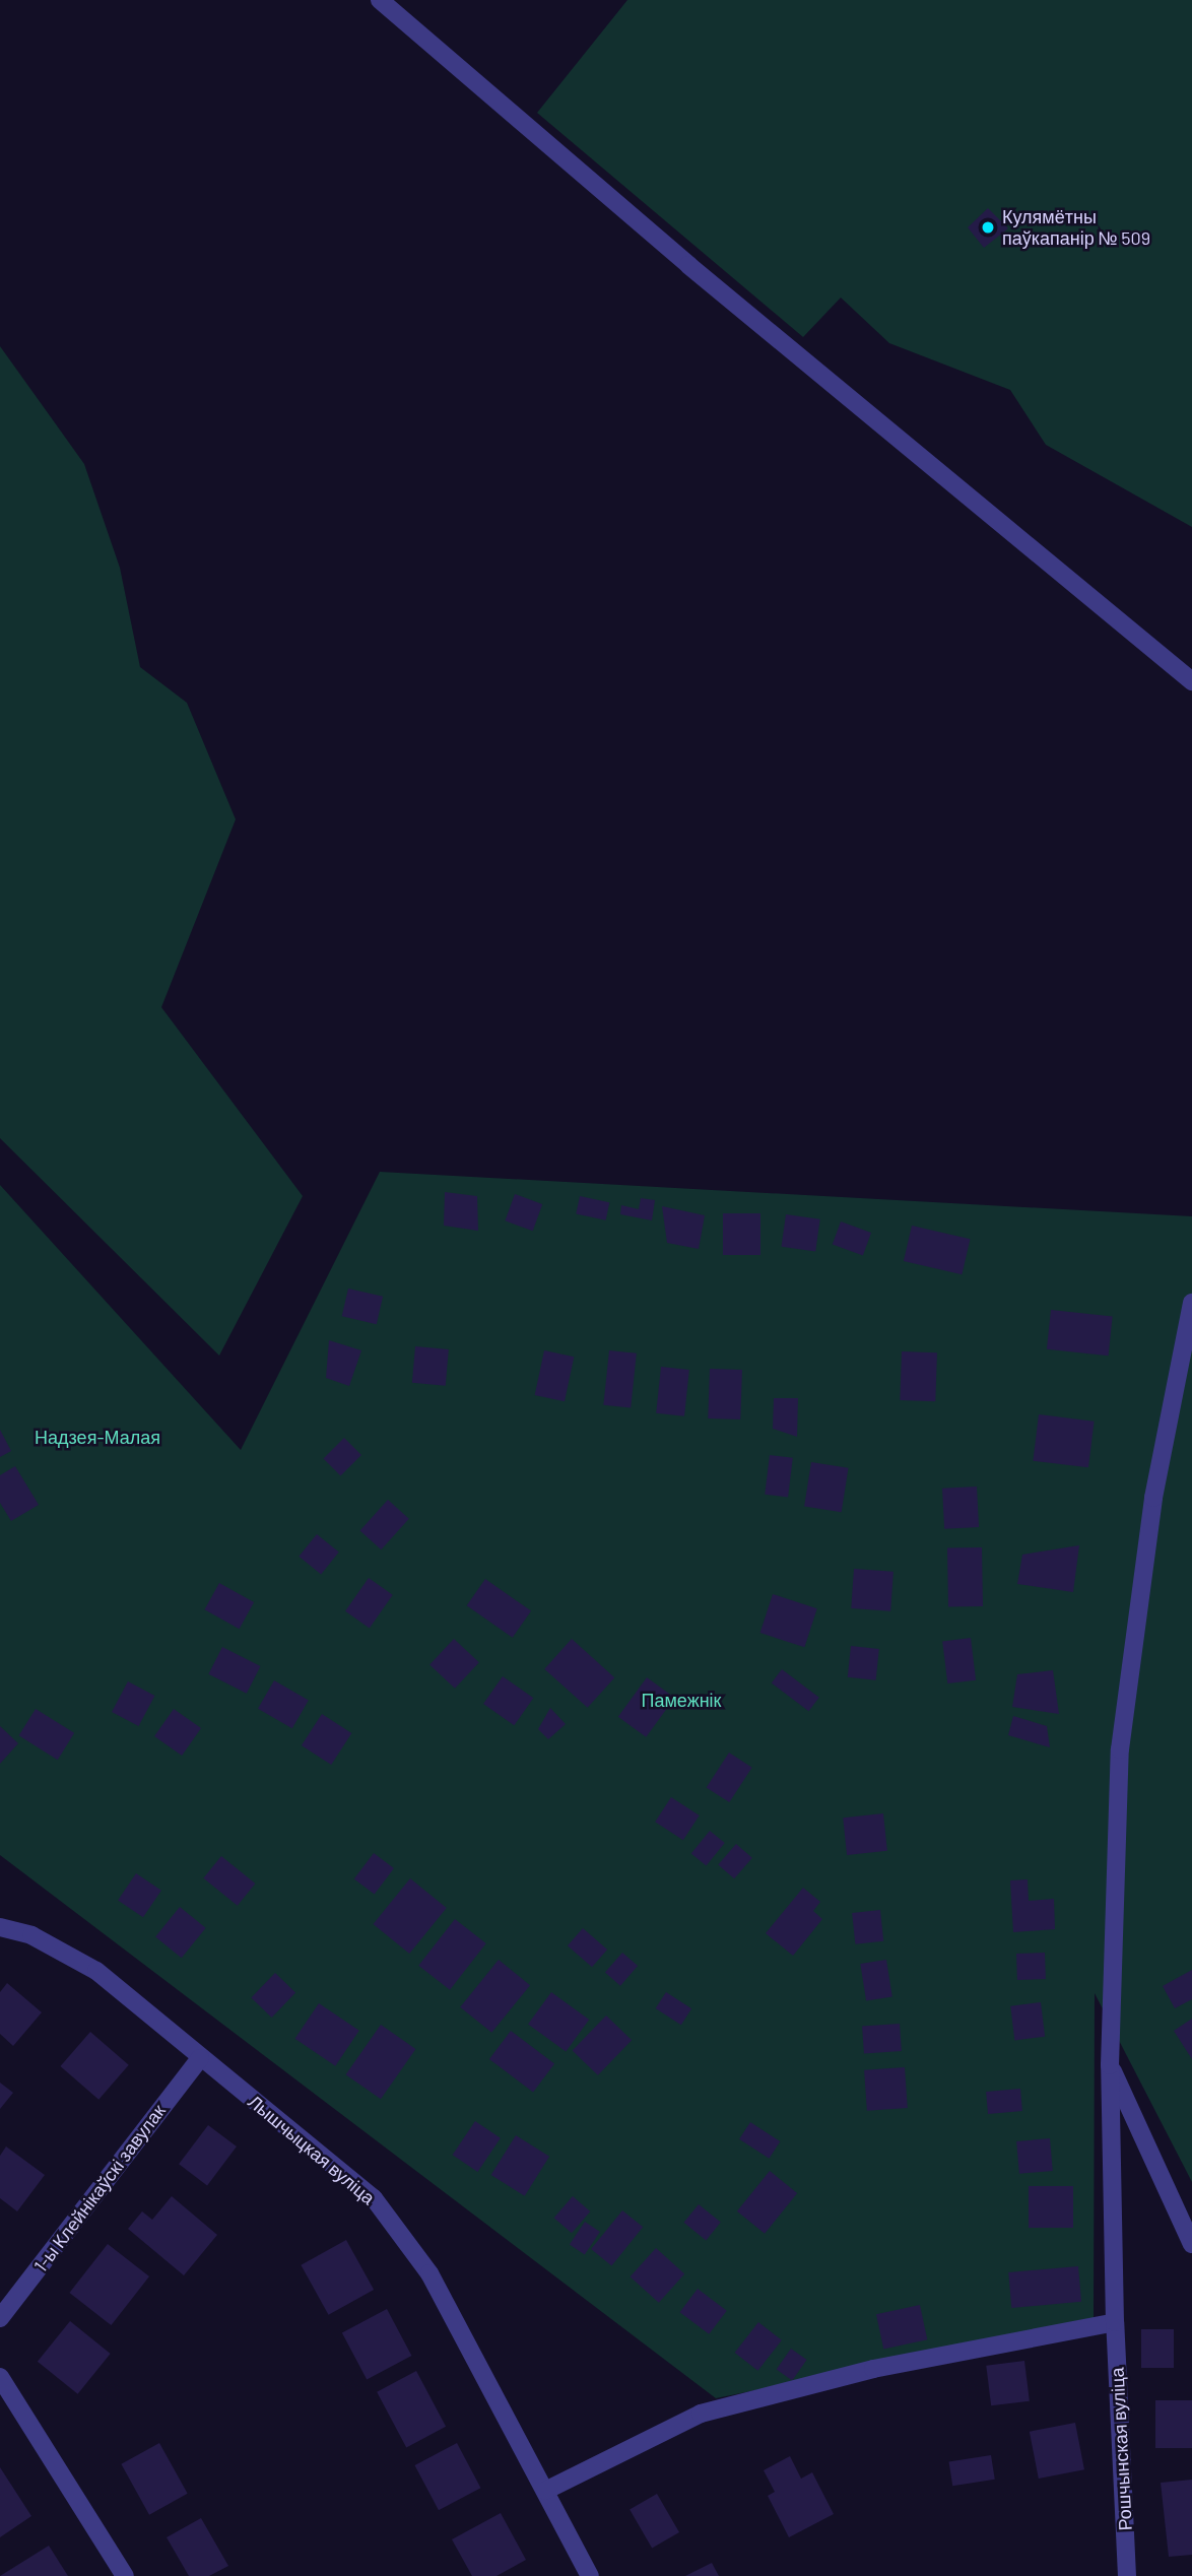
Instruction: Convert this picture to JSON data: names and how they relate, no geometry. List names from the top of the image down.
{
  "streets": {
    "street": ["Лышчыцкая вуліца", "1-ы Клейнікаўскі завулак", "Рошчынская вуліца"]
  },
  "crossings": [
    ["Лышчыцкая вуліца", "1-ы Клейнікаўскі завулак"]
  ],
  "parks": ["Надзея-Малая", "Памежнік"],
  "places": ["Кулямётны паўкапанір № 509"]
}
